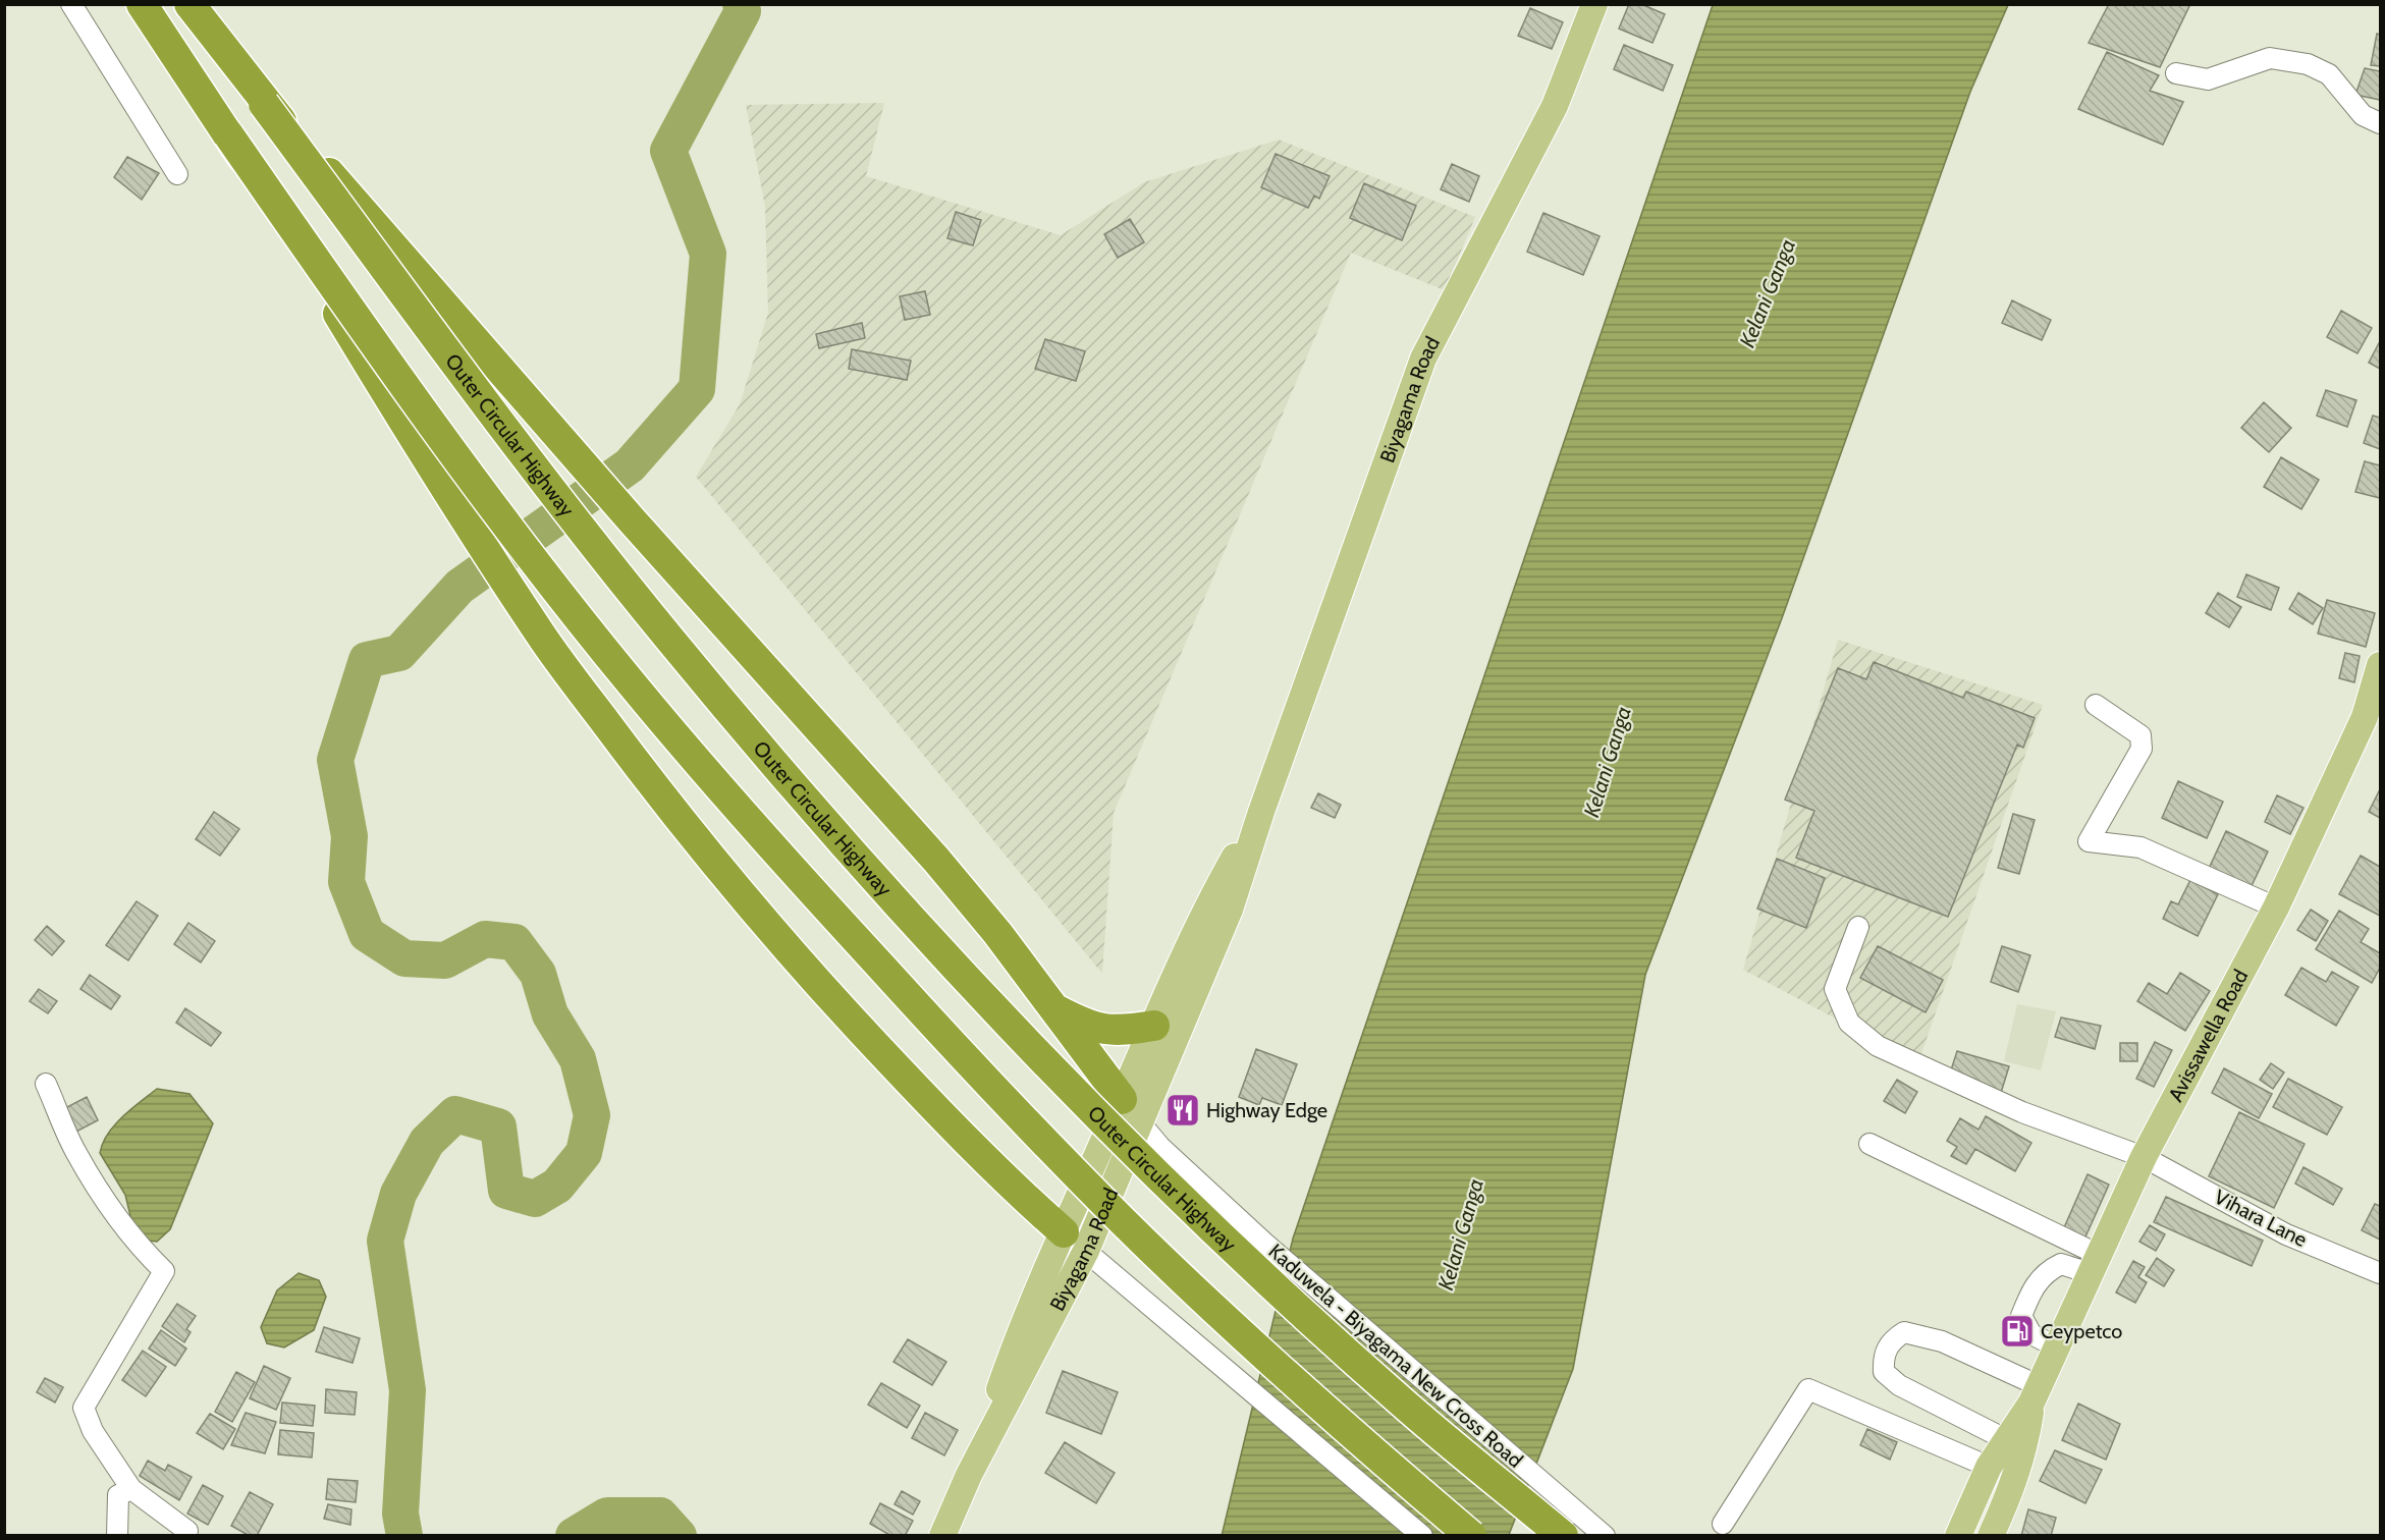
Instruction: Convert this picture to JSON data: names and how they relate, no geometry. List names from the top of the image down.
{
  "streets": {
    "highway": ["Outer Circular Highway"],
    "main road": ["Biyagama Road", "Avissawella Road"],
    "street": ["Vihara Lane", "Kaduwela - Biyagama New Cross Road"]
  },
  "crossings": [
    ["Biyagama Road", "Kaduwela - Biyagama New Cross Road"],
    ["Avissawella Road", "Vihara Lane"]
  ],
  "water": ["Kelani Ganga"],
  "places": {
    "restaurant": ["Highway Edge"],
    "fuel station": ["Ceypetco"]
  }
}
